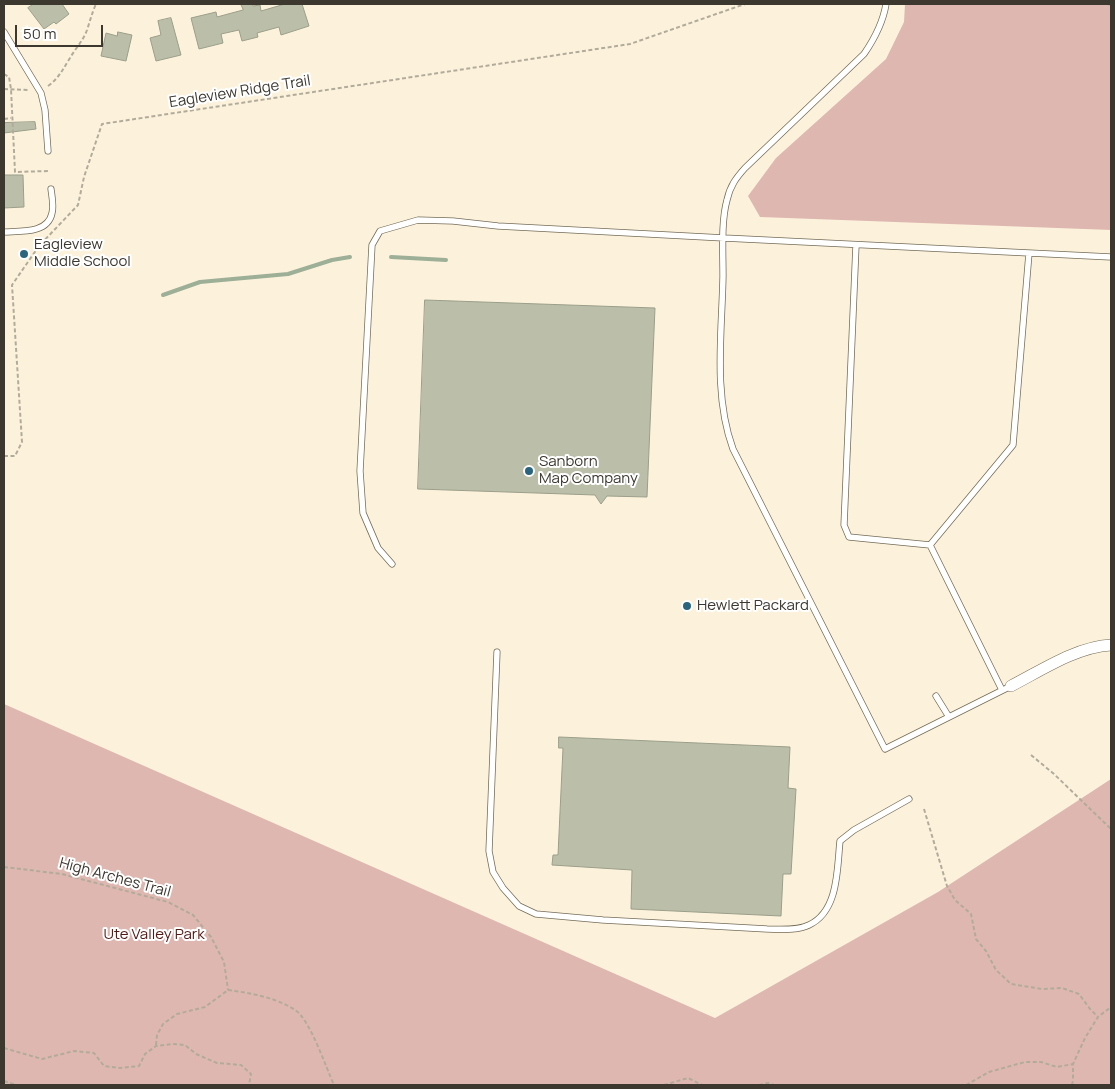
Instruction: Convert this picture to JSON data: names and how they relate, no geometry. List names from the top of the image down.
{
  "streets": {
    "path": ["Eagleview Ridge Trail", "High Arches Trail"]
  },
  "parks": ["Ute Valley Park"],
  "places": ["Eagleview Middle School", "Sanborn Map Company", "Hewlett Packard"],
  "scale_bar": "50 m"
}
